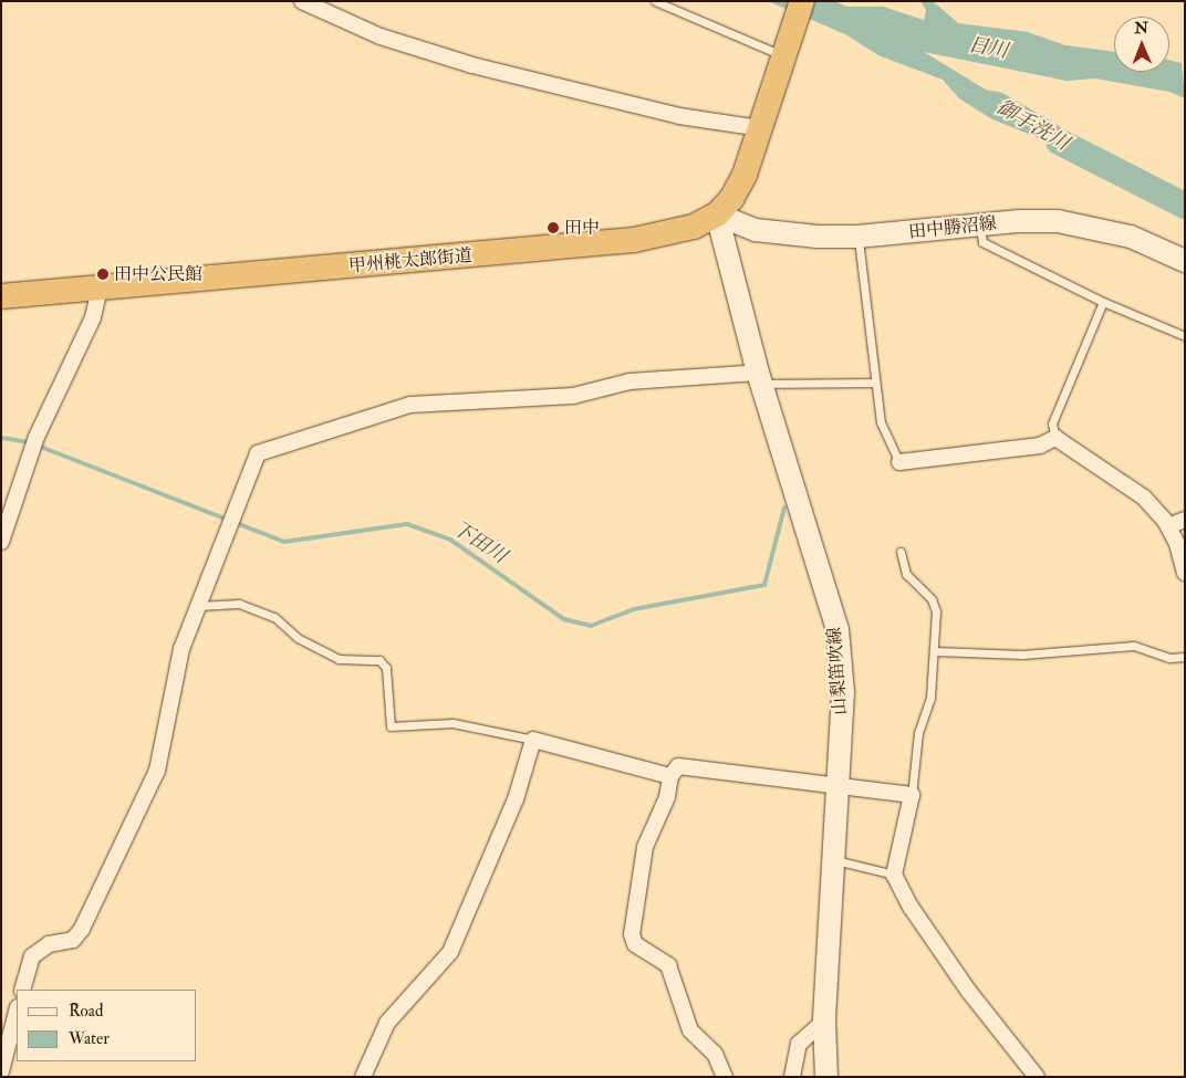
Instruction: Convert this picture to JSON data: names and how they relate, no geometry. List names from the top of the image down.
{
  "streets": {
    "highway": ["甲州桃太郎街道"],
    "main road": ["田中勝沼線", "山梨笛吹線"]
  },
  "crossings": [
    ["田中勝沼線", "甲州桃太郎街道"],
    ["田中勝沼線", "山梨笛吹線"],
    ["甲州桃太郎街道", "山梨笛吹線"]
  ],
  "water": ["日川", "御手洗川", "下田川"],
  "places": ["田中", "田中公民館"],
  "legend": ["Road", "Water"],
  "north": "top"
}
